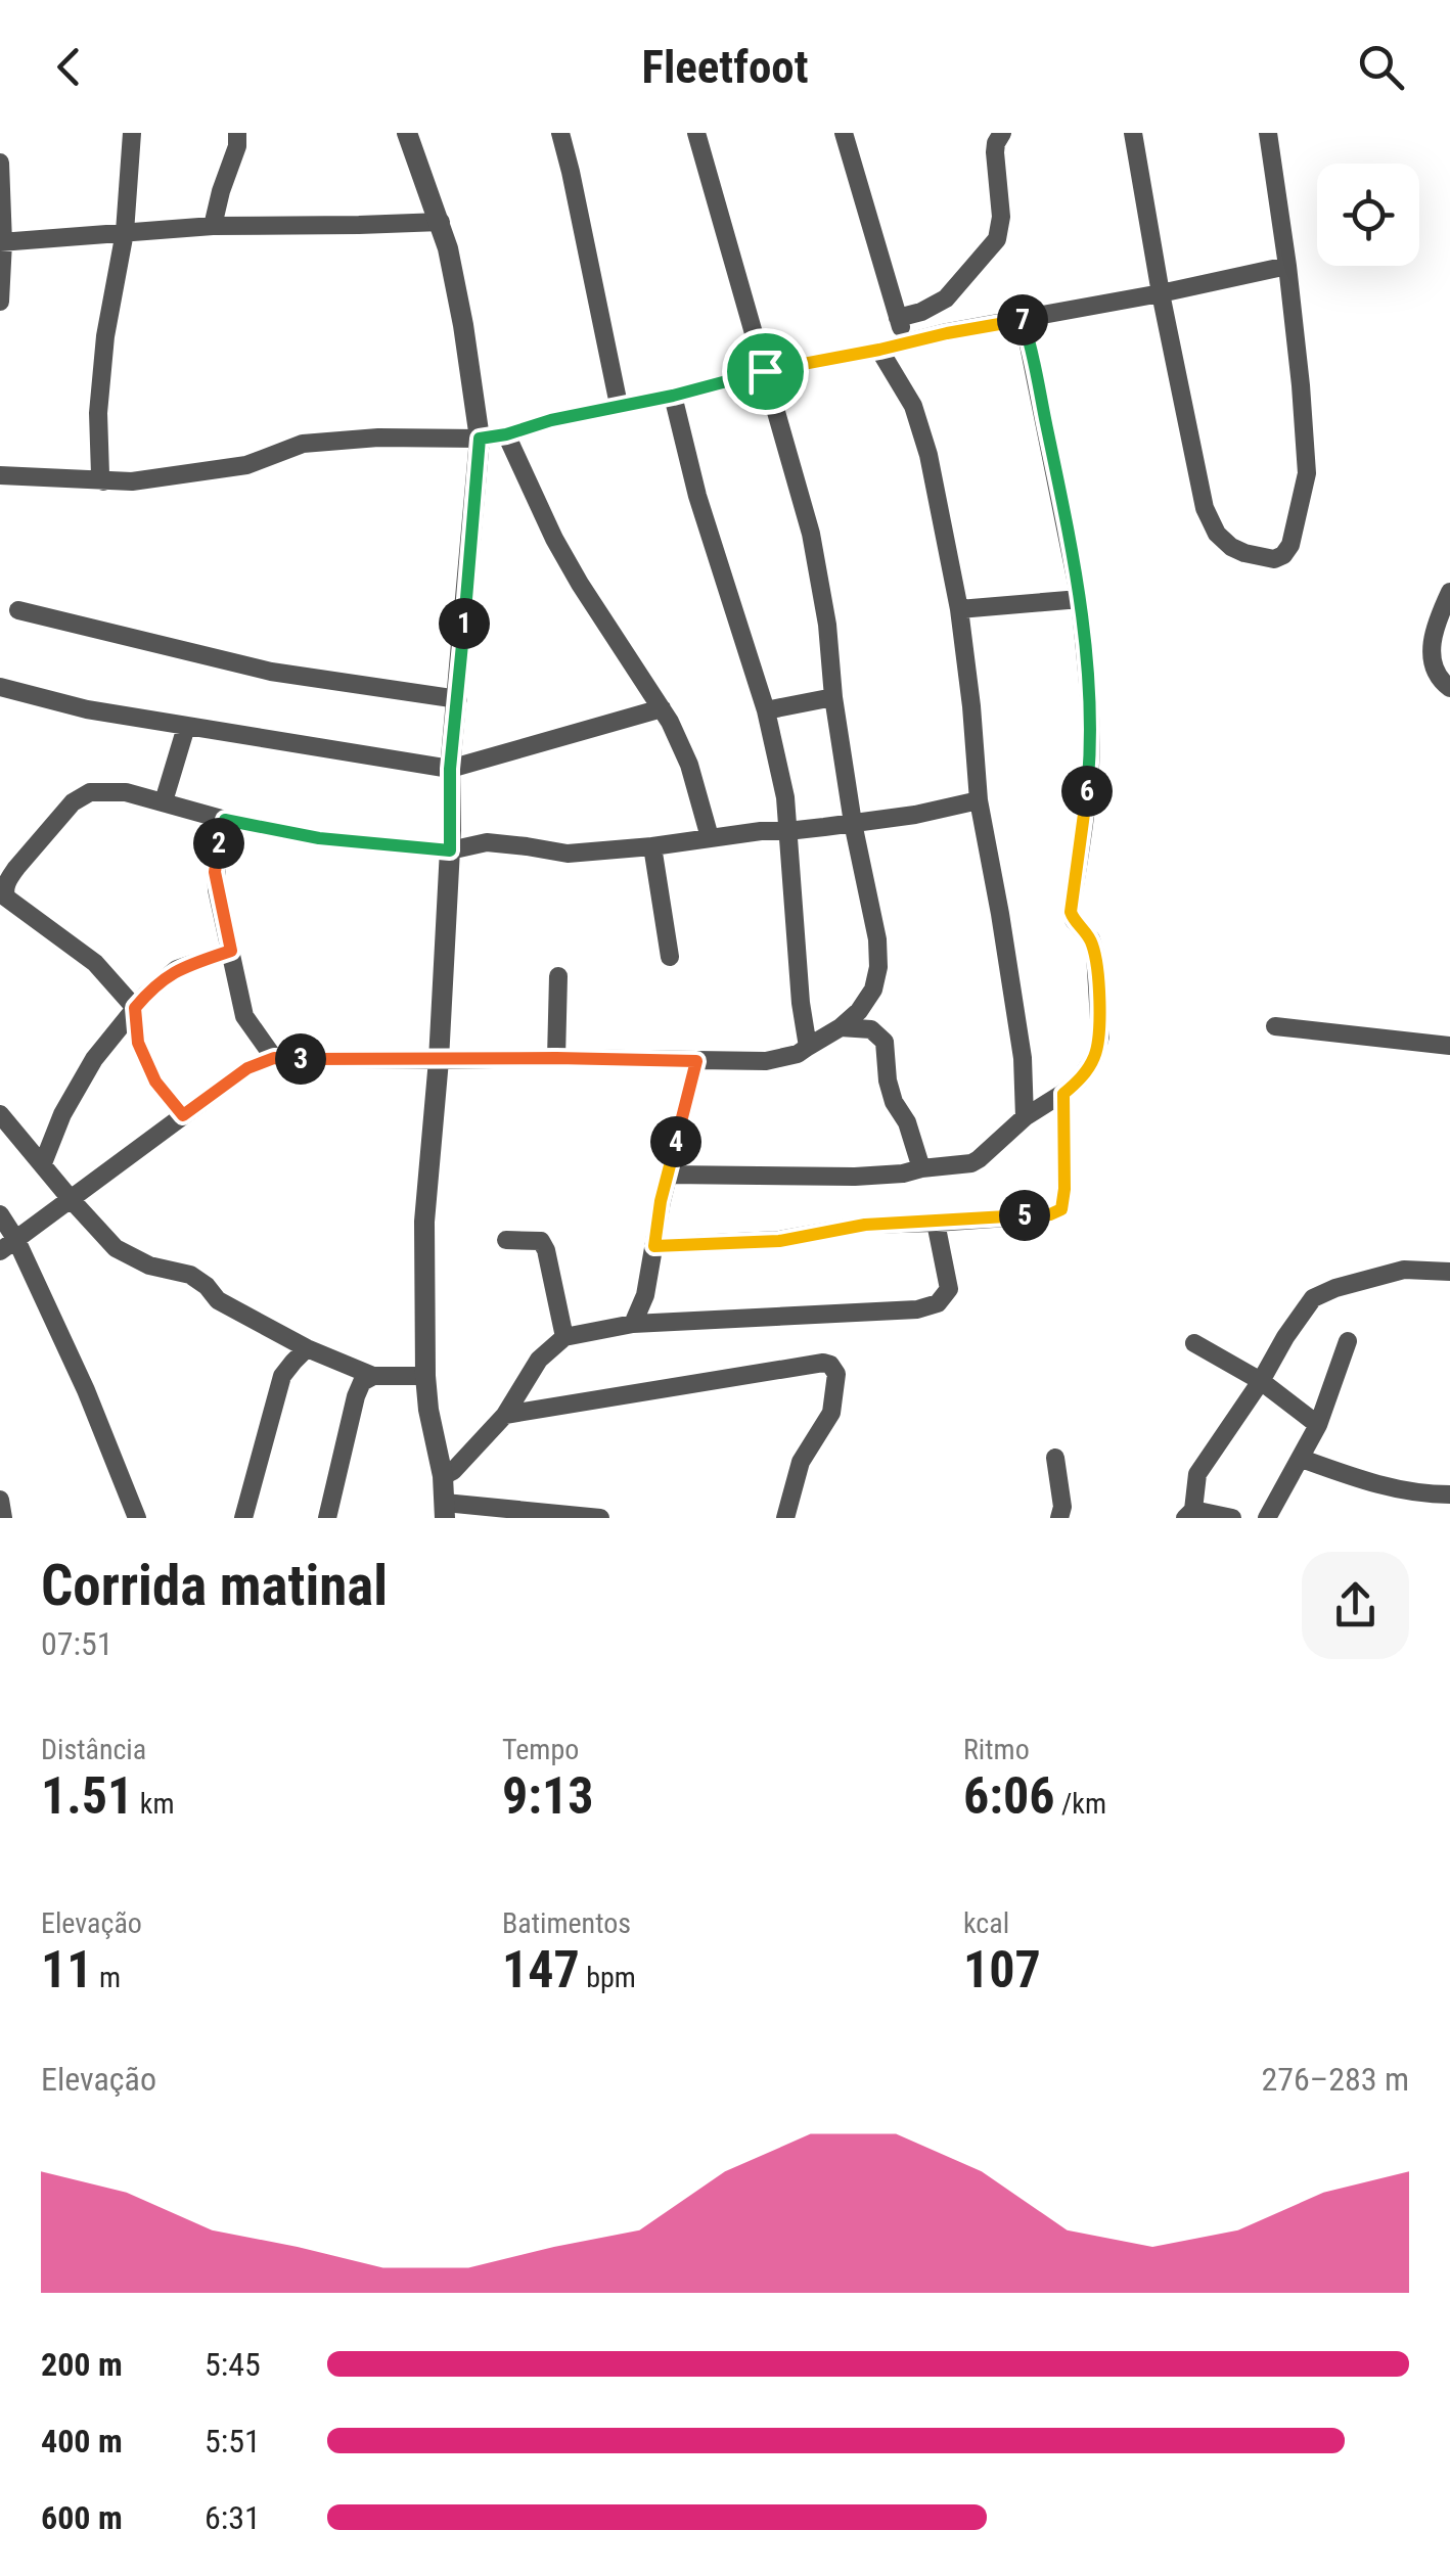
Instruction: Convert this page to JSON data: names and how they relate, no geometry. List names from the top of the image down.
{
  "page": {
    "header": "Fleetfoot",
    "pins": [
      "7",
      "1",
      "6",
      "2",
      "3",
      "4",
      "5"
    ],
    "heading": ["Corrida matinal", "07:51"],
    "stats": [
      ["Distância", "1.51 km"],
      ["Tempo", "9:13"],
      ["Ritmo", "6:06 /km"],
      ["Elevação", "11 m"],
      ["Batimentos", "147 bpm"],
      ["kcal", "107"]
    ],
    "chart": ["Elevação", "276–283 m"],
    "list": [
      {
        "name": "200 m",
        "note": "5:45"
      },
      {
        "name": "400 m",
        "note": "5:51"
      },
      {
        "name": "600 m",
        "note": "6:31"
      }
    ]
  }
}
